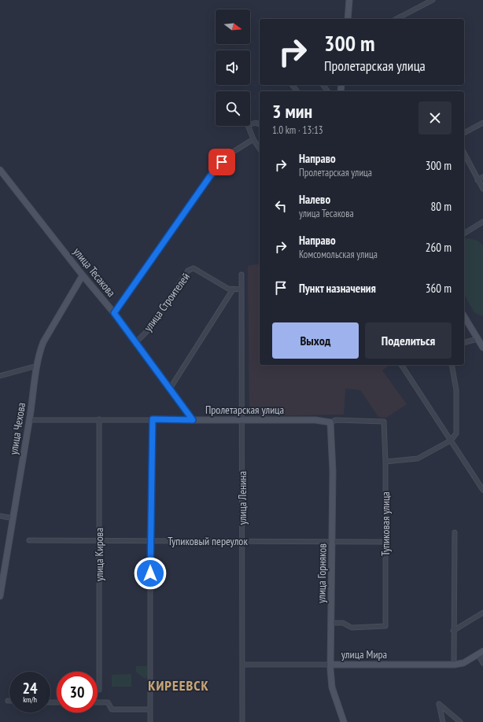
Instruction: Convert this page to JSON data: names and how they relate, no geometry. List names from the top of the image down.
{
  "streets": {
    "main road": [
      "улица Тесакова",
      "Пролетарская улица",
      "улица Чехова",
      "улица Горняков",
      "улица Мира"
    ],
    "street": [
      "улица Строителей",
      "улица Ленина",
      "Тупиковая улица",
      "Тупиковый переулок",
      "улица Кирова"
    ]
  },
  "crossings": [
    ["улица Тесакова", "улица Строителей"],
    ["улица Тесакова", "Пролетарская улица"],
    ["улица Тесакова", "улица Чехова"],
    ["улица Строителей", "улица Ленина"],
    ["Пролетарская улица", "улица Чехова"],
    ["Пролетарская улица", "улица Ленина"],
    ["Пролетарская улица", "Тупиковая улица"],
    ["Пролетарская улица", "улица Кирова"],
    ["Пролетарская улица", "улица Горняков"],
    ["улица Ленина", "Тупиковый переулок"],
    ["улица Ленина", "улица Мира"],
    ["Тупиковая улица", "Тупиковый переулок"],
    ["Тупиковая улица", "улица Горняков"],
    ["Тупиковый переулок", "улица Кирова"],
    ["Тупиковый переулок", "улица Горняков"],
    ["улица Горняков", "улица Мира"]
  ],
  "districts": ["КИРЕЕВСК"],
  "north": "right",
  "page": {
    "turn": ["300 m", "Пролетарская улица"],
    "heading": ["3 мин", "1.0 km · 13:13"],
    "list": [
      {
        "name": "Направо",
        "note": "Пролетарская улица",
        "value": "300 m"
      },
      {
        "name": "Налево",
        "note": "улица Тесакова",
        "value": "80 m"
      },
      {
        "name": "Направо",
        "note": "Комсомольская улица",
        "value": "260 m"
      },
      {
        "name": "Пункт назначения",
        "value": "360 m"
      }
    ],
    "buttons": ["Выход", "Поделиться"],
    "speed": "24 km/h",
    "limit": "30"
  }
}
